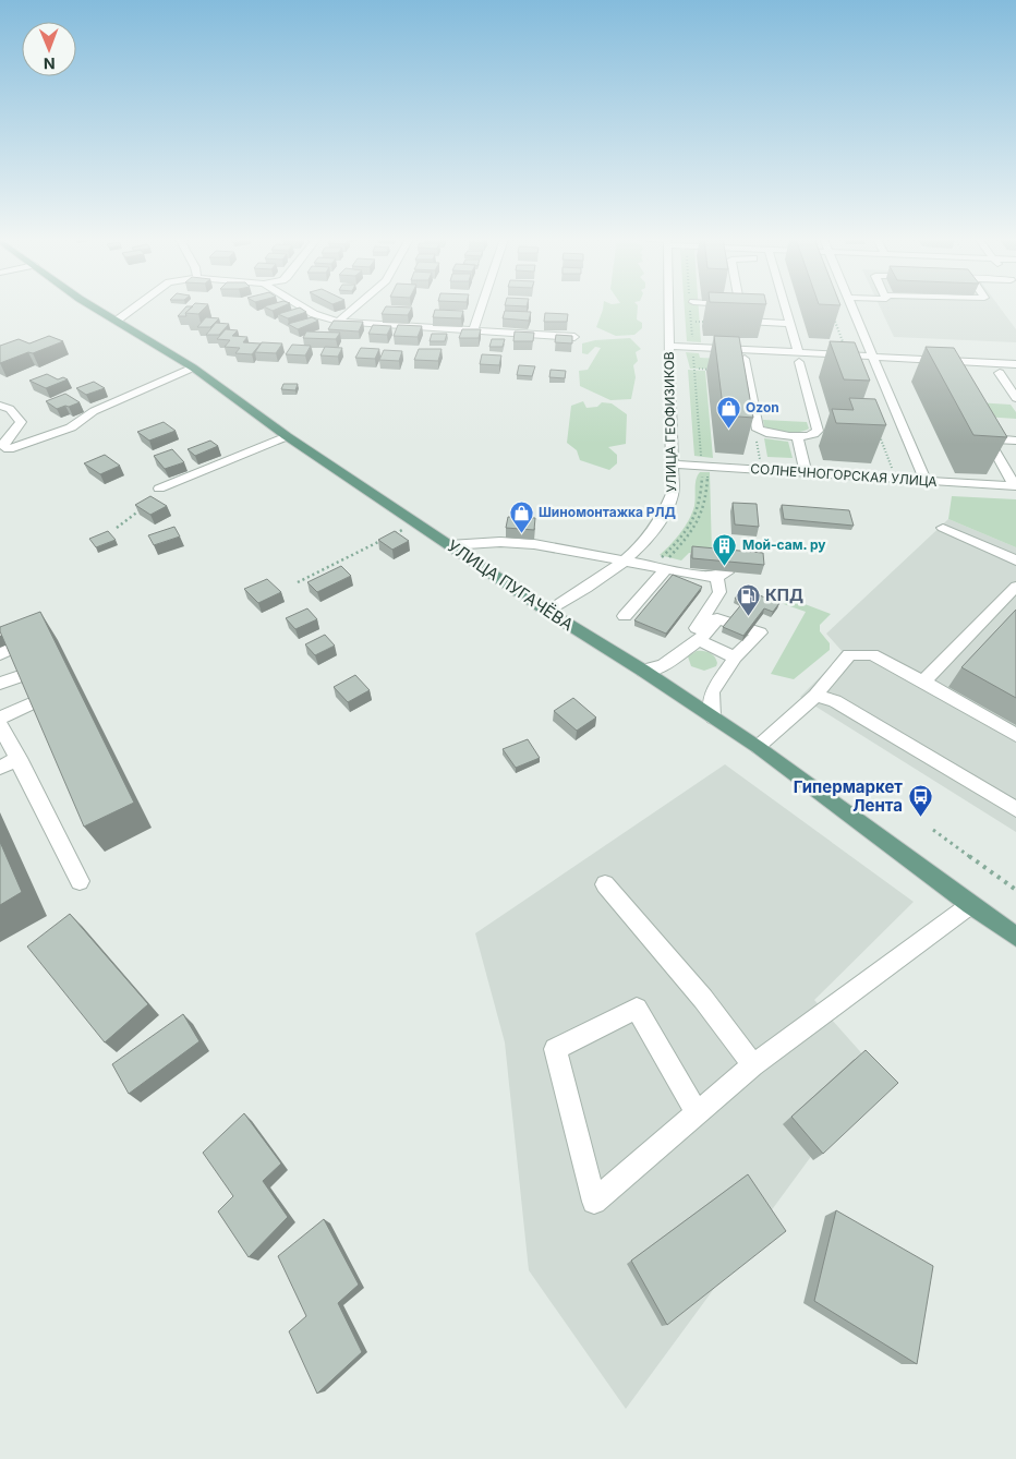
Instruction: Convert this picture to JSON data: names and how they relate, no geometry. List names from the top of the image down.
{
  "streets": {
    "main road": ["УЛИЦА ПУГАЧЁВА"],
    "street": ["УЛИЦА ГЕОФИЗИКОВ", "СОЛНЕЧНОГОРСКАЯ УЛИЦА"]
  },
  "crossings": [
    ["УЛИЦА ГЕОФИЗИКОВ", "СОЛНЕЧНОГОРСКАЯ УЛИЦА"],
    ["УЛИЦА ГЕОФИЗИКОВ", "УЛИЦА ПУГАЧЁВА"]
  ],
  "places": {
    "shop": ["Ozon", "Шиномонтажка РЛД"],
    "building": ["Мой-сам. ру"],
    "fuel station": ["КПД"],
    "bus stop": ["Гипермаркет Лента"]
  },
  "north": "bottom"
}
